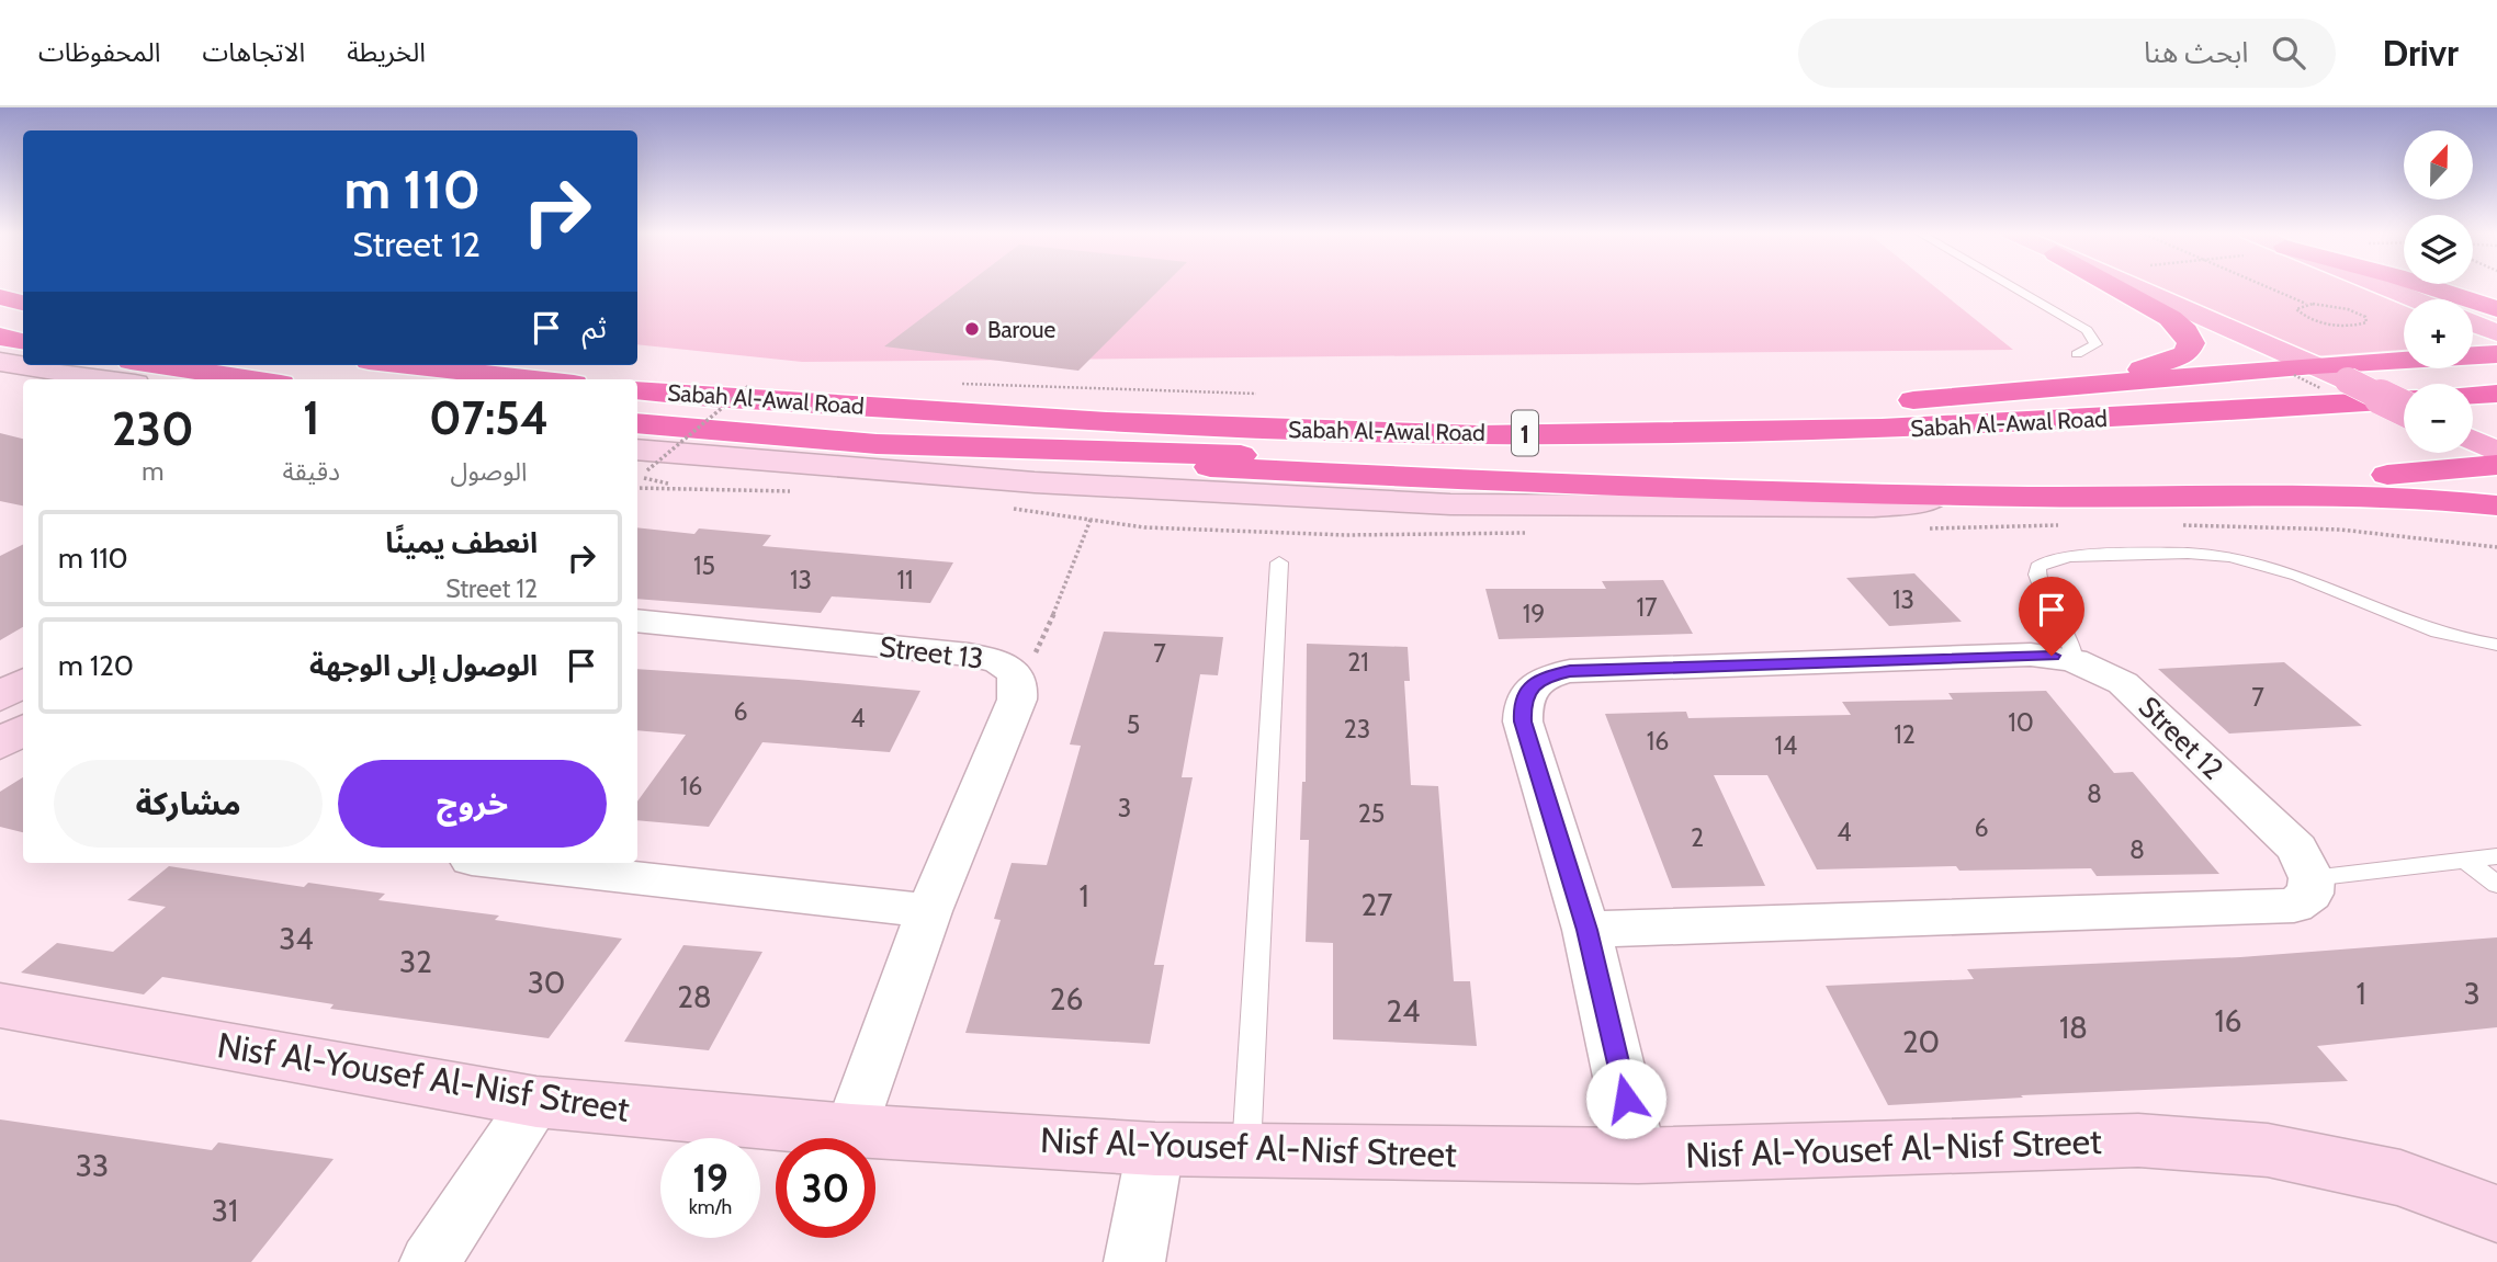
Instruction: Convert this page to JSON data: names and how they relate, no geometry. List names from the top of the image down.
{
  "streets": {
    "highway": ["Sabah Al-Awal Road", "1"],
    "street": ["Street 13", "Street 12", "Nisf Al-Yousef Al-Nisf Street"]
  },
  "crossings": [
    ["Street 13", "Nisf Al-Yousef Al-Nisf Street"],
    ["Street 12", "Nisf Al-Yousef Al-Nisf Street"]
  ],
  "places": ["Baroue"],
  "house_numbers": [
    "15",
    "13",
    "11",
    "13",
    "17",
    "19",
    "7",
    "21",
    "7",
    "6",
    "4",
    "10",
    "5",
    "23",
    "12",
    "16",
    "14",
    "16",
    "8",
    "3",
    "25",
    "6",
    "4",
    "2",
    "8",
    "1",
    "27",
    "34",
    "32",
    "30",
    "1",
    "3",
    "28",
    "26",
    "24",
    "16",
    "18",
    "20",
    "33",
    "31"
  ],
  "north": "top",
  "page": {
    "header": "Drivr",
    "search": "ابحث هنا",
    "nav": ["الخريطة", "الاتجاهات", "المحفوظات"],
    "map_buttons": ["+", "−"],
    "turn": ["110 m", "Street 12"],
    "then": "ثم",
    "eta": [
      "07:54",
      "الوصول",
      "1",
      "دقيقة",
      "230",
      "m"
    ],
    "list": [
      {
        "name": "انعطف يمينًا",
        "note": "Street 12",
        "value": "110 m"
      },
      {
        "name": "الوصول إلى الوجهة",
        "value": "120 m"
      }
    ],
    "buttons": ["خروج", "مشاركة"],
    "speed": "19 km/h",
    "limit": "30"
  }
}
